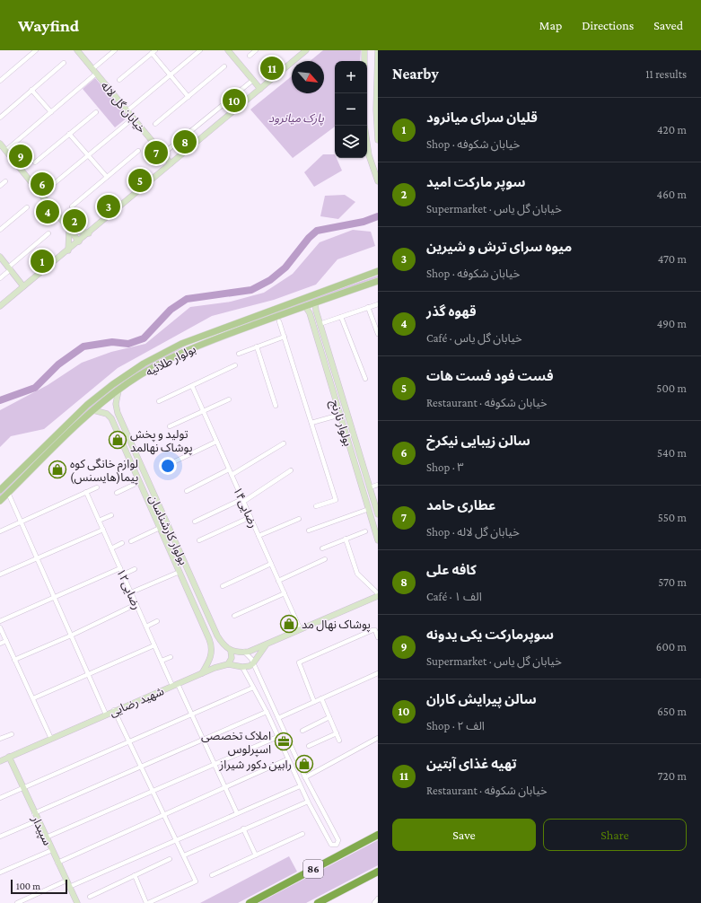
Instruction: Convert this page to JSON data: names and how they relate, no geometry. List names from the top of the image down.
{
  "streets": {
    "highway": ["86"],
    "main road": ["بولوار طلائیه"],
    "street": [
      "خیابان گل لاله",
      "بولوار نارنج",
      "رضایی۱۴",
      "بولوار کارشناسان",
      "رضایی۱۲",
      "شهید رضایی",
      "سپیدار"
    ]
  },
  "crossings": [
    ["بولوار طلائیه", "بولوار نارنج"],
    ["بولوار طلائیه", "بولوار کارشناسان"],
    ["بولوار کارشناسان", "شهید رضایی"],
    ["رضایی۱۲", "شهید رضایی"],
    ["شهید رضایی", "سپیدار"]
  ],
  "parks": ["پارک میانرود"],
  "places": {
    "shop": [
      "تولید و پخش پوشاک نهالمد",
      "لوازم خانگی کوه پیما(هایسنس)",
      "پوشاک نهال مد",
      "رابین دکور شیراز"
    ],
    "office": ["املاک تخصصی اسپرلوس"]
  },
  "scale_bar": "100 m",
  "north": "bottom right",
  "page": {
    "header": "Wayfind",
    "nav": ["Map", "Directions", "Saved"],
    "heading": ["Nearby", "11 results"],
    "pins": [
      "11",
      "10",
      "8",
      "7",
      "9",
      "5",
      "6",
      "3",
      "4",
      "2",
      "1"
    ],
    "map_buttons": ["+", "−"],
    "list": [
      {
        "mark": "1",
        "name": "قلیان سرای میانرود",
        "note": "Shop · خیابان شکوفه",
        "value": "420 m"
      },
      {
        "mark": "2",
        "name": "سوپر مارکت امید",
        "note": "Supermarket · خیابان گل یاس",
        "value": "460 m"
      },
      {
        "mark": "3",
        "name": "میوه سرای ترش و شیرین",
        "note": "Shop · خیابان شکوفه",
        "value": "470 m"
      },
      {
        "mark": "4",
        "name": "قهوه گذر",
        "note": "Café · خیابان گل یاس",
        "value": "490 m"
      },
      {
        "mark": "5",
        "name": "فست فود فست هات",
        "note": "Restaurant · خیابان شکوفه",
        "value": "500 m"
      },
      {
        "mark": "6",
        "name": "سالن زیبایی نیکرخ",
        "note": "Shop · ۳",
        "value": "540 m"
      },
      {
        "mark": "7",
        "name": "عطاری حامد",
        "note": "Shop · خیابان گل لاله",
        "value": "550 m"
      },
      {
        "mark": "8",
        "name": "کافه علی",
        "note": "Café · ۱ الف",
        "value": "570 m"
      },
      {
        "mark": "9",
        "name": "سوپرمارکت یکی یدونه",
        "note": "Supermarket · خیابان گل یاس",
        "value": "600 m"
      },
      {
        "mark": "10",
        "name": "سالن پیرایش کاران",
        "note": "Shop · ۲ الف",
        "value": "650 m"
      },
      {
        "mark": "11",
        "name": "تهیه غذای آبتین",
        "note": "Restaurant · خیابان شکوفه",
        "value": "720 m"
      }
    ],
    "buttons": ["Save", "Share"],
    "scale": "100 m"
  }
}
